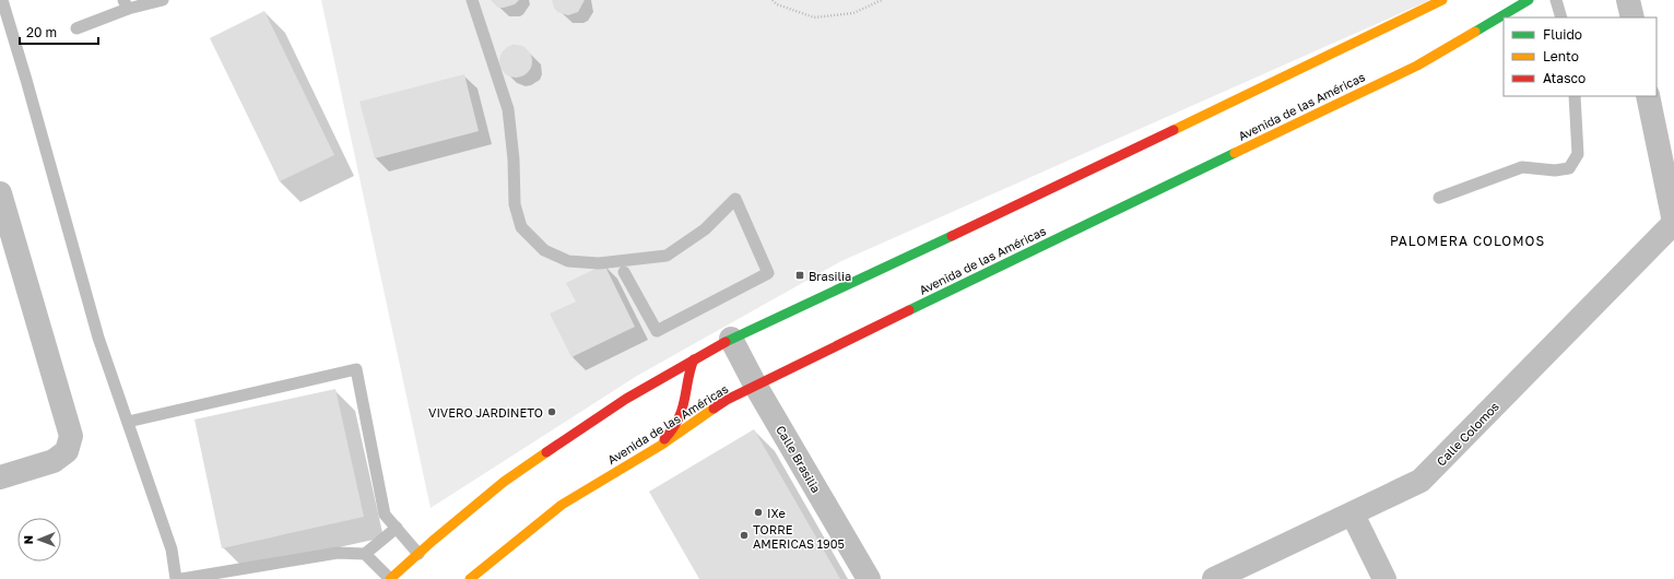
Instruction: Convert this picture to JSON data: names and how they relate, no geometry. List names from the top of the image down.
{
  "streets": {
    "main road": ["Avenida de las Américas"],
    "street": ["Calle Colomos", "Calle Brasilia"]
  },
  "crossings": [
    ["Avenida de las Américas", "Calle Brasilia"]
  ],
  "districts": ["PALOMERA COLOMOS"],
  "places": {
    "transit": ["Brasilia"],
    "other": ["VIVERO JARDINETO", "IXe", "TORRE AMERICAS 1905"]
  },
  "legend": ["Fluido", "Lento", "Atasco"],
  "scale_bar": "20 m",
  "north": "left"
}
